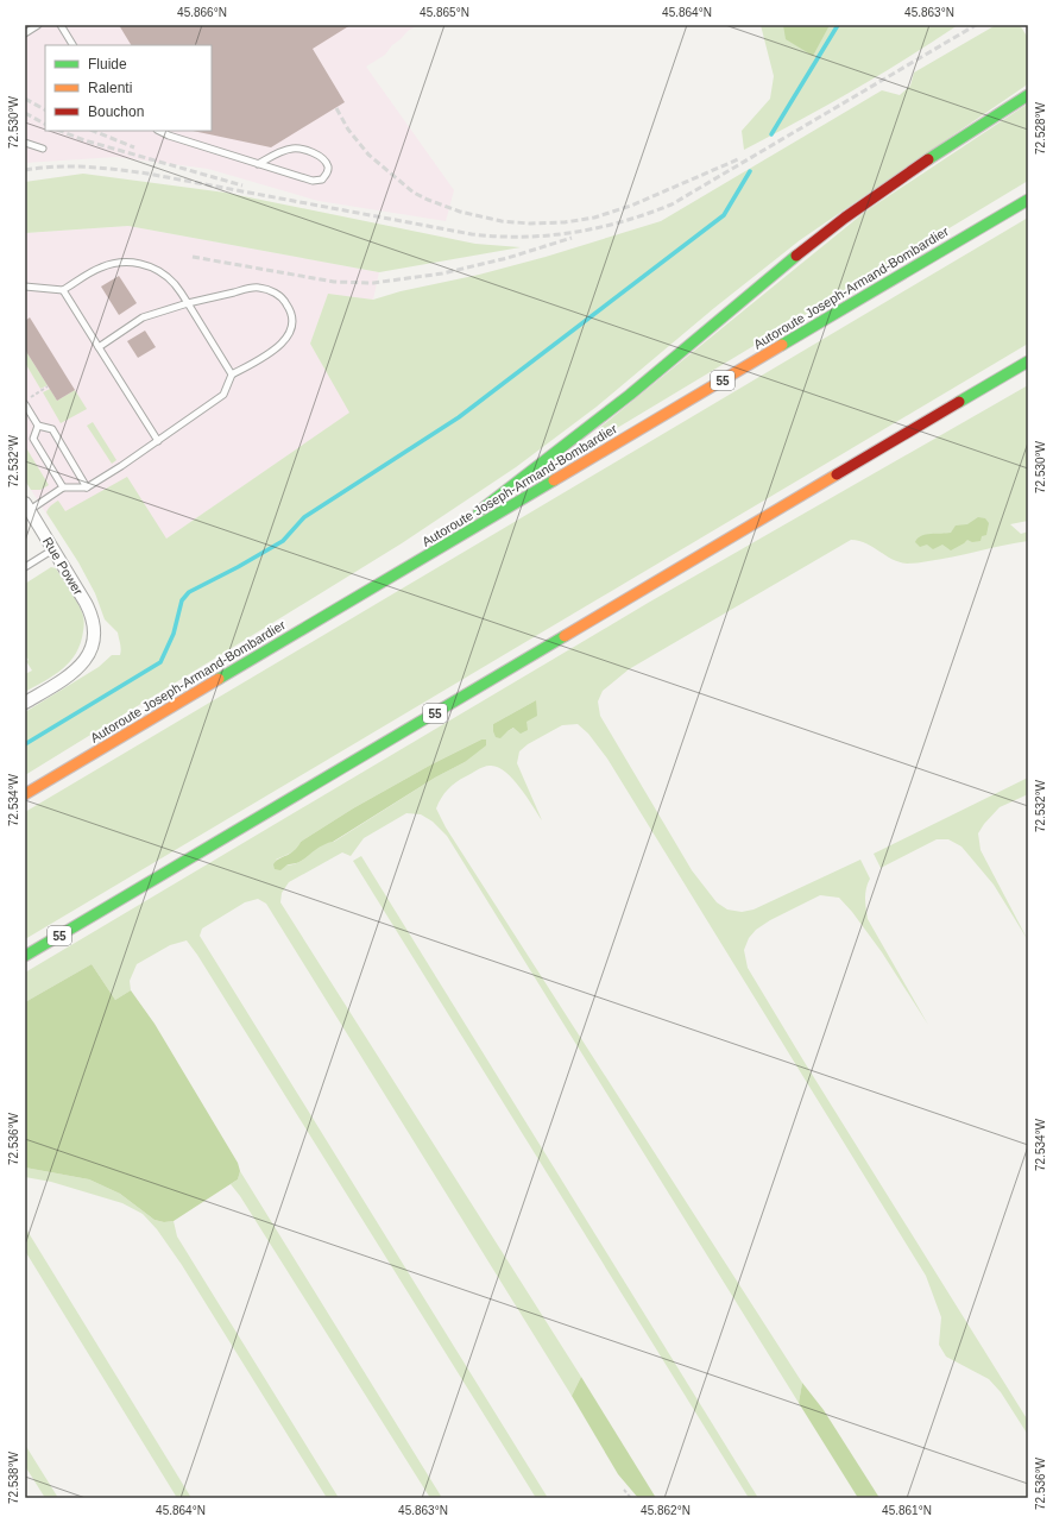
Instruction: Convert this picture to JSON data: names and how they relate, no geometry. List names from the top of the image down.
{
  "streets": {
    "highway": ["Autoroute Joseph-Armand-Bombardier", "55"],
    "street": ["Rue Power"]
  },
  "legend": ["Fluide", "Ralenti", "Bouchon"],
  "coordinates": [
    "45.866°N",
    "45.865°N",
    "45.864°N",
    "45.863°N",
    "72.530°W",
    "72.528°W",
    "72.532°W",
    "72.534°W",
    "72.536°W",
    "72.538°W",
    "45.862°N",
    "45.861°N"
  ]
}
